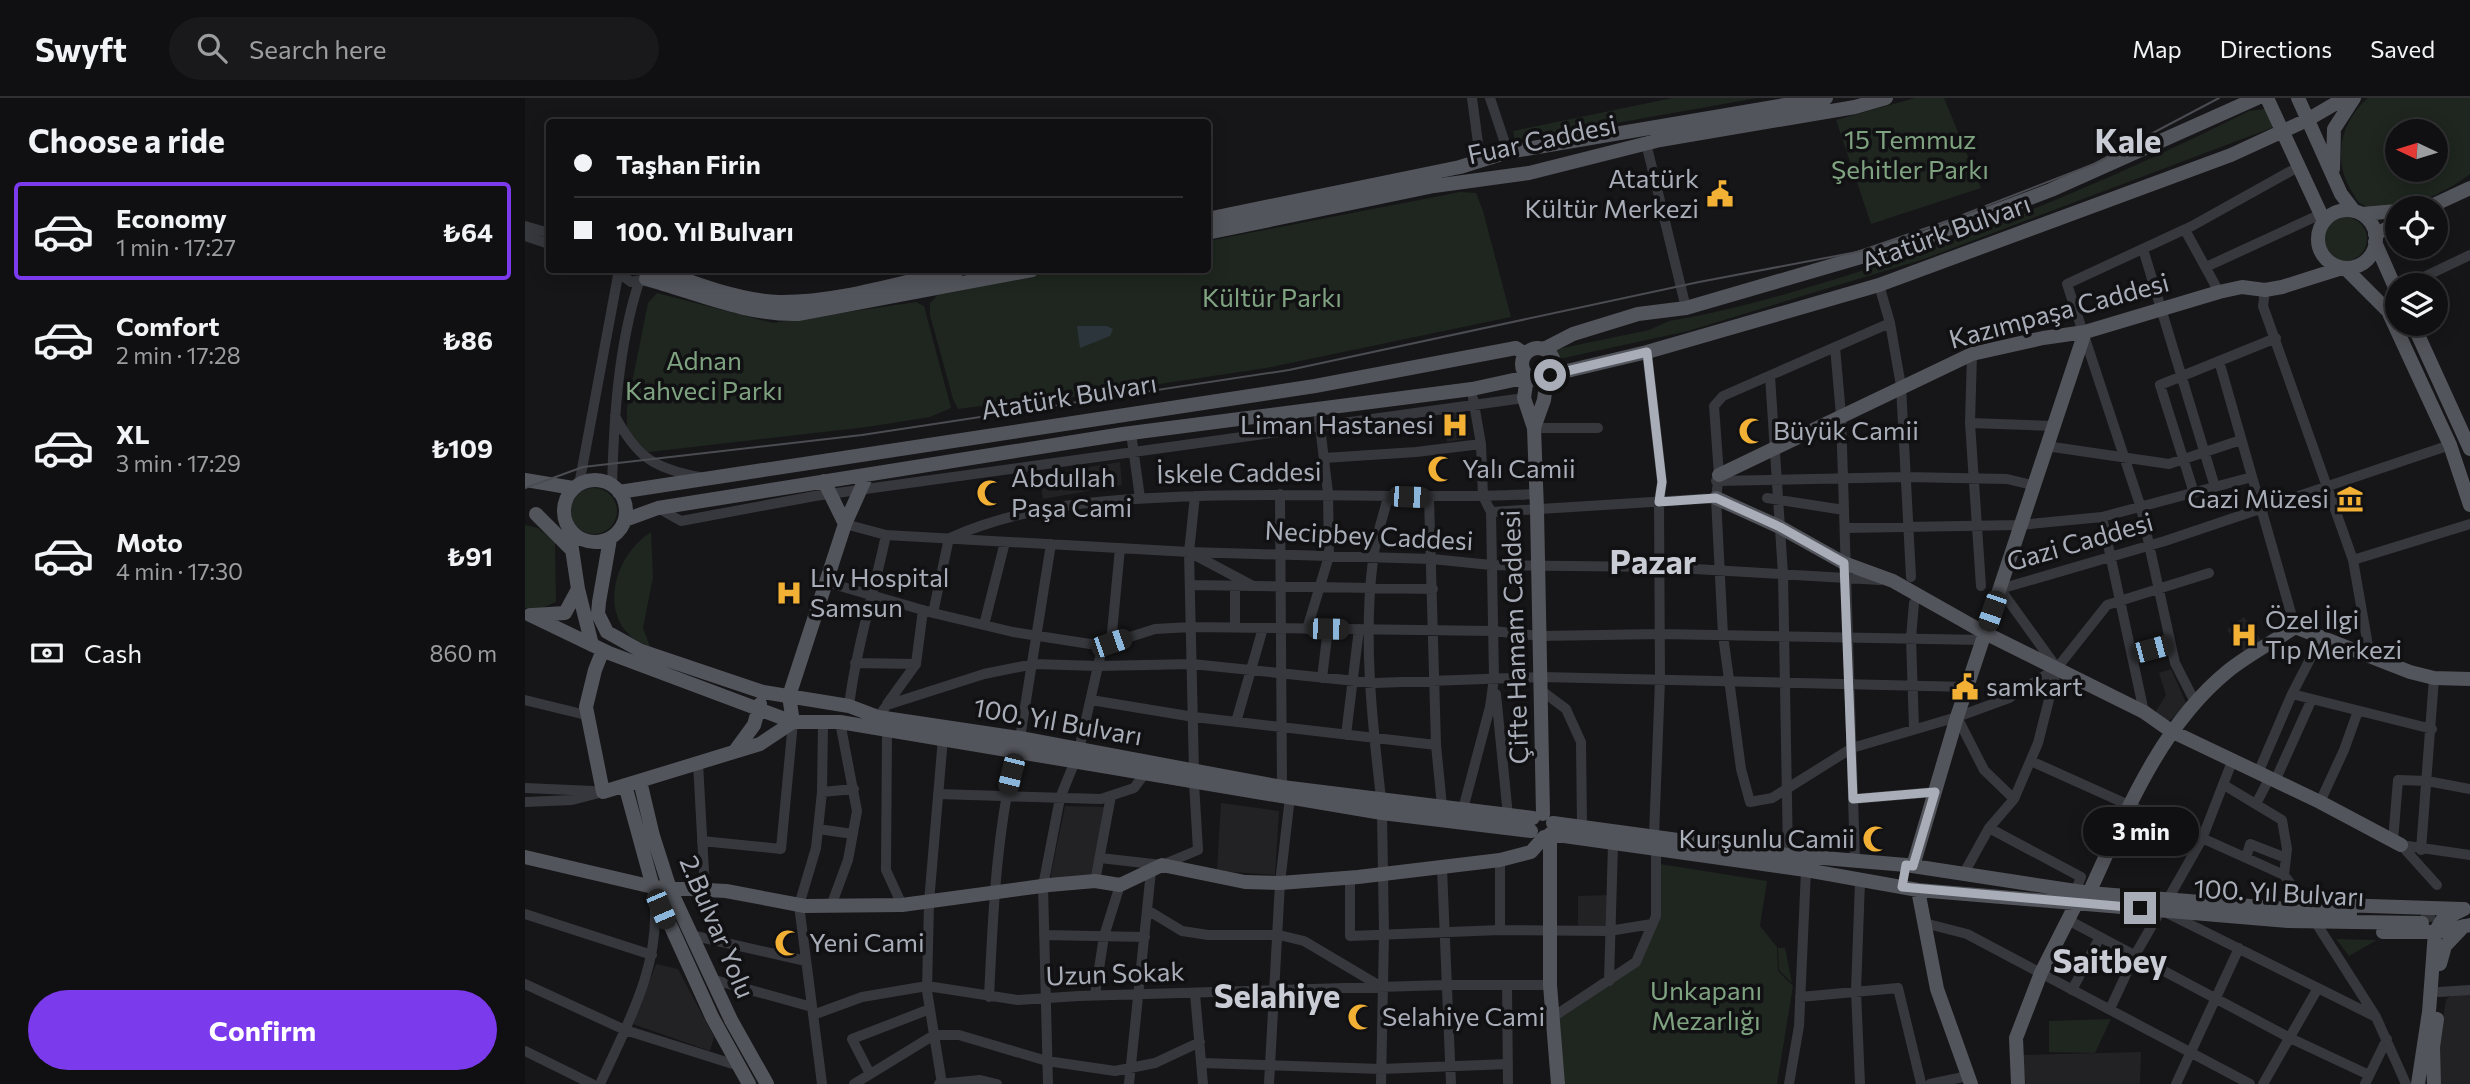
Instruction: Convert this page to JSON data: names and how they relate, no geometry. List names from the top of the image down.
{
  "streets": {
    "main road": [
      "Fuar Caddesi",
      "Atatürk Bulvarı",
      "Kazımpaşa Caddesi",
      "Çifte Hamam Caddesi",
      "100. Yıl Bulvarı",
      "2.Bulvar Yolu"
    ],
    "street": [
      "İskele Caddesi",
      "Necipbey Caddesi",
      "Gazi Caddesi",
      "Uzun Sokak"
    ]
  },
  "crossings": [
    ["Atatürk Bulvarı", "Çifte Hamam Caddesi"],
    ["İskele Caddesi", "Necipbey Caddesi"],
    ["İskele Caddesi", "Çifte Hamam Caddesi"],
    ["Necipbey Caddesi", "Çifte Hamam Caddesi"],
    ["Çifte Hamam Caddesi", "100. Yıl Bulvarı"],
    ["Çifte Hamam Caddesi", "Uzun Sokak"]
  ],
  "districts": [
    "Kale",
    "Pazar",
    "Saitbey",
    "Selahiye"
  ],
  "parks": [
    "15 Temmuz Şehitler Parkı",
    "Kültür Parkı",
    "Adnan Kahveci Parkı",
    "Unkapanı Mezarlığı"
  ],
  "places": {
    "public building": ["Atatürk Kültür Merkezi", "samkart"],
    "hospital": ["Liman Hastanesi", "Liv Hospital Samsun", "Özel İlgi Tıp Merkezi"],
    "mosque": [
      "Büyük Camii",
      "Yalı Camii",
      "Abdullah Paşa Cami",
      "Kurşunlu Camii",
      "Yeni Cami",
      "Selahiye Cami"
    ],
    "museum": ["Gazi Müzesi"]
  },
  "north": "left",
  "page": {
    "header": "Swyft",
    "search": "Search here",
    "nav": ["Map", "Directions", "Saved"],
    "heading": "Choose a ride",
    "banner": ["Taşhan Firin", "100. Yıl Bulvarı"],
    "list": [
      {
        "name": "Economy",
        "note": "1 min · 17:27",
        "value": "₺64"
      },
      {
        "name": "Comfort",
        "note": "2 min · 17:28",
        "value": "₺86"
      },
      {
        "name": "XL",
        "note": "3 min · 17:29",
        "value": "₺109"
      },
      {
        "name": "Moto",
        "note": "4 min · 17:30",
        "value": "₺91"
      }
    ],
    "pay": ["Cash", "860 m"],
    "bubble": "3 min",
    "buttons": "Confirm"
  }
}
